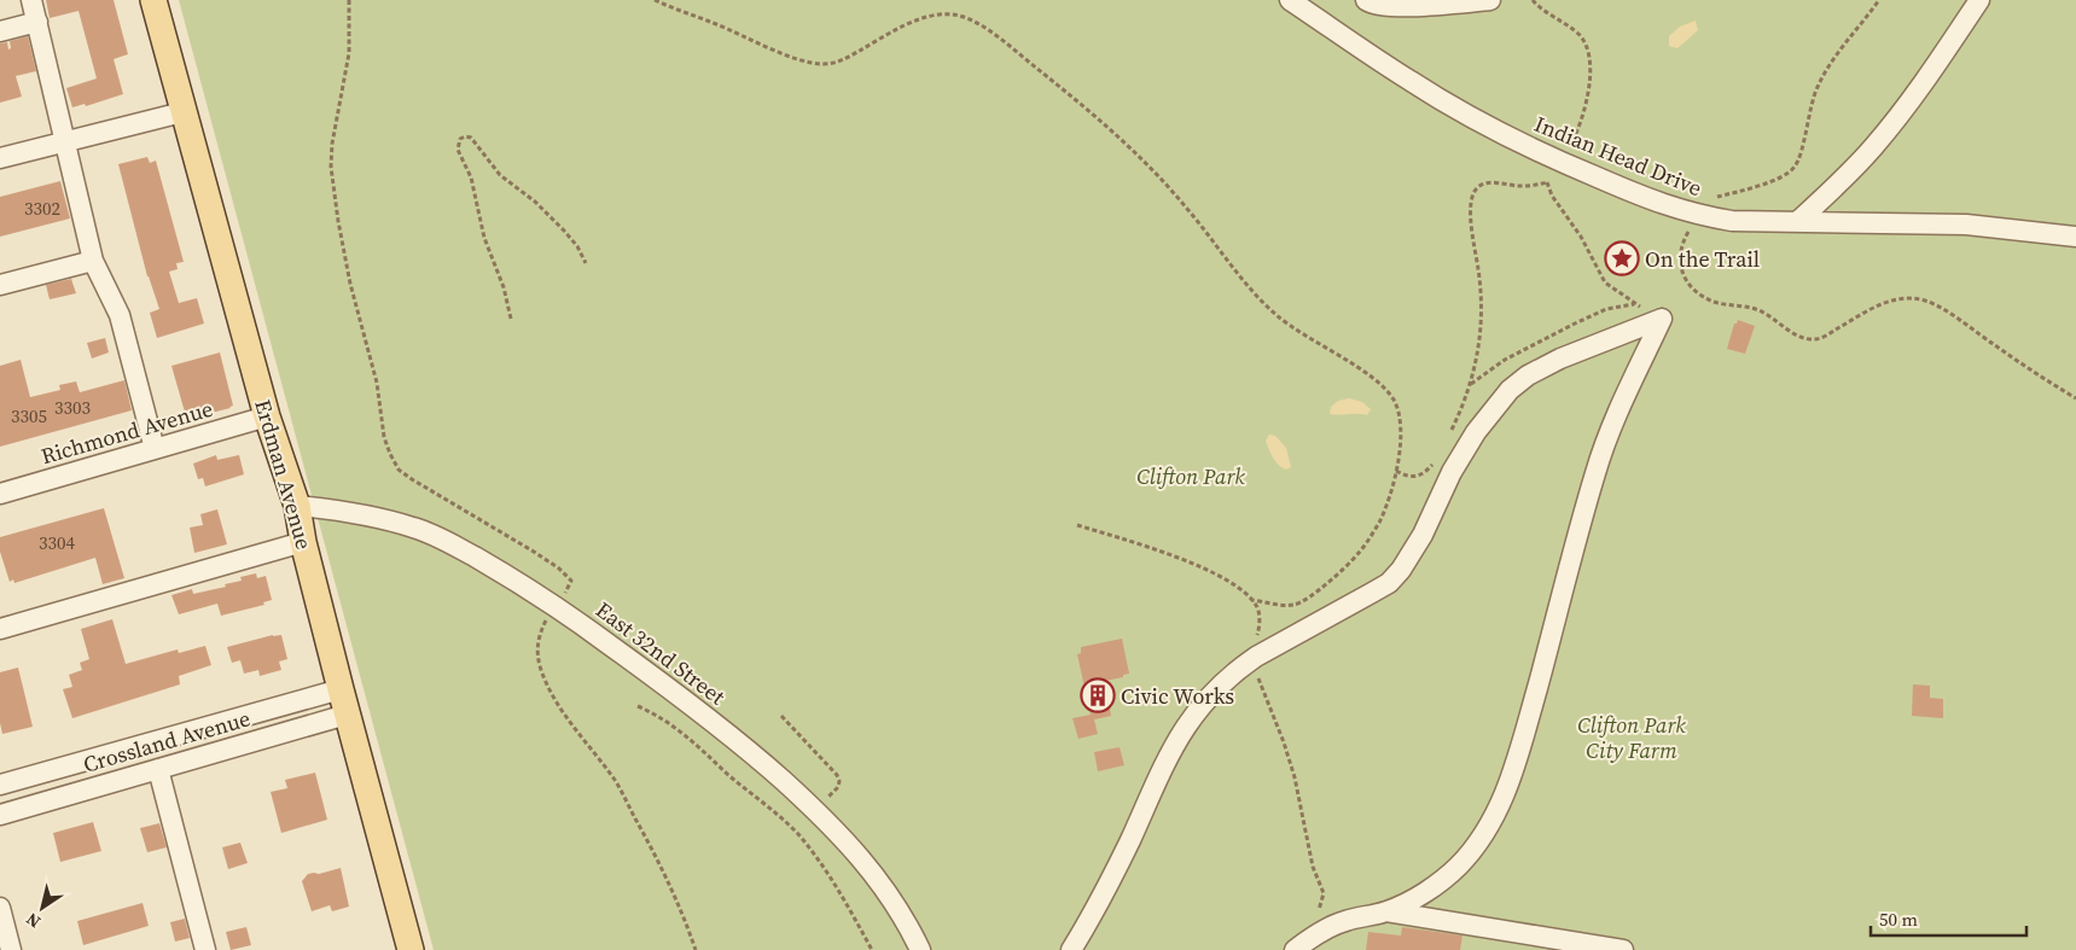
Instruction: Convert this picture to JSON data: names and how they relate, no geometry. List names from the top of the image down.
{
  "streets": {
    "main road": ["Erdman Avenue"],
    "street": [
      "Indian Head Drive",
      "Richmond Avenue",
      "East 32nd Street",
      "Crossland Avenue"
    ]
  },
  "crossings": [
    ["Richmond Avenue", "Erdman Avenue"],
    ["Erdman Avenue", "East 32nd Street"],
    ["Erdman Avenue", "Crossland Avenue"]
  ],
  "parks": ["Clifton Park", "Clifton Park City Farm"],
  "places": {
    "place": ["On the Trail"],
    "building": ["Civic Works"]
  },
  "house_numbers": [
    "3302",
    "3303",
    "3305",
    "3304"
  ],
  "scale_bar": "50 m",
  "north": "bottom left"
}
